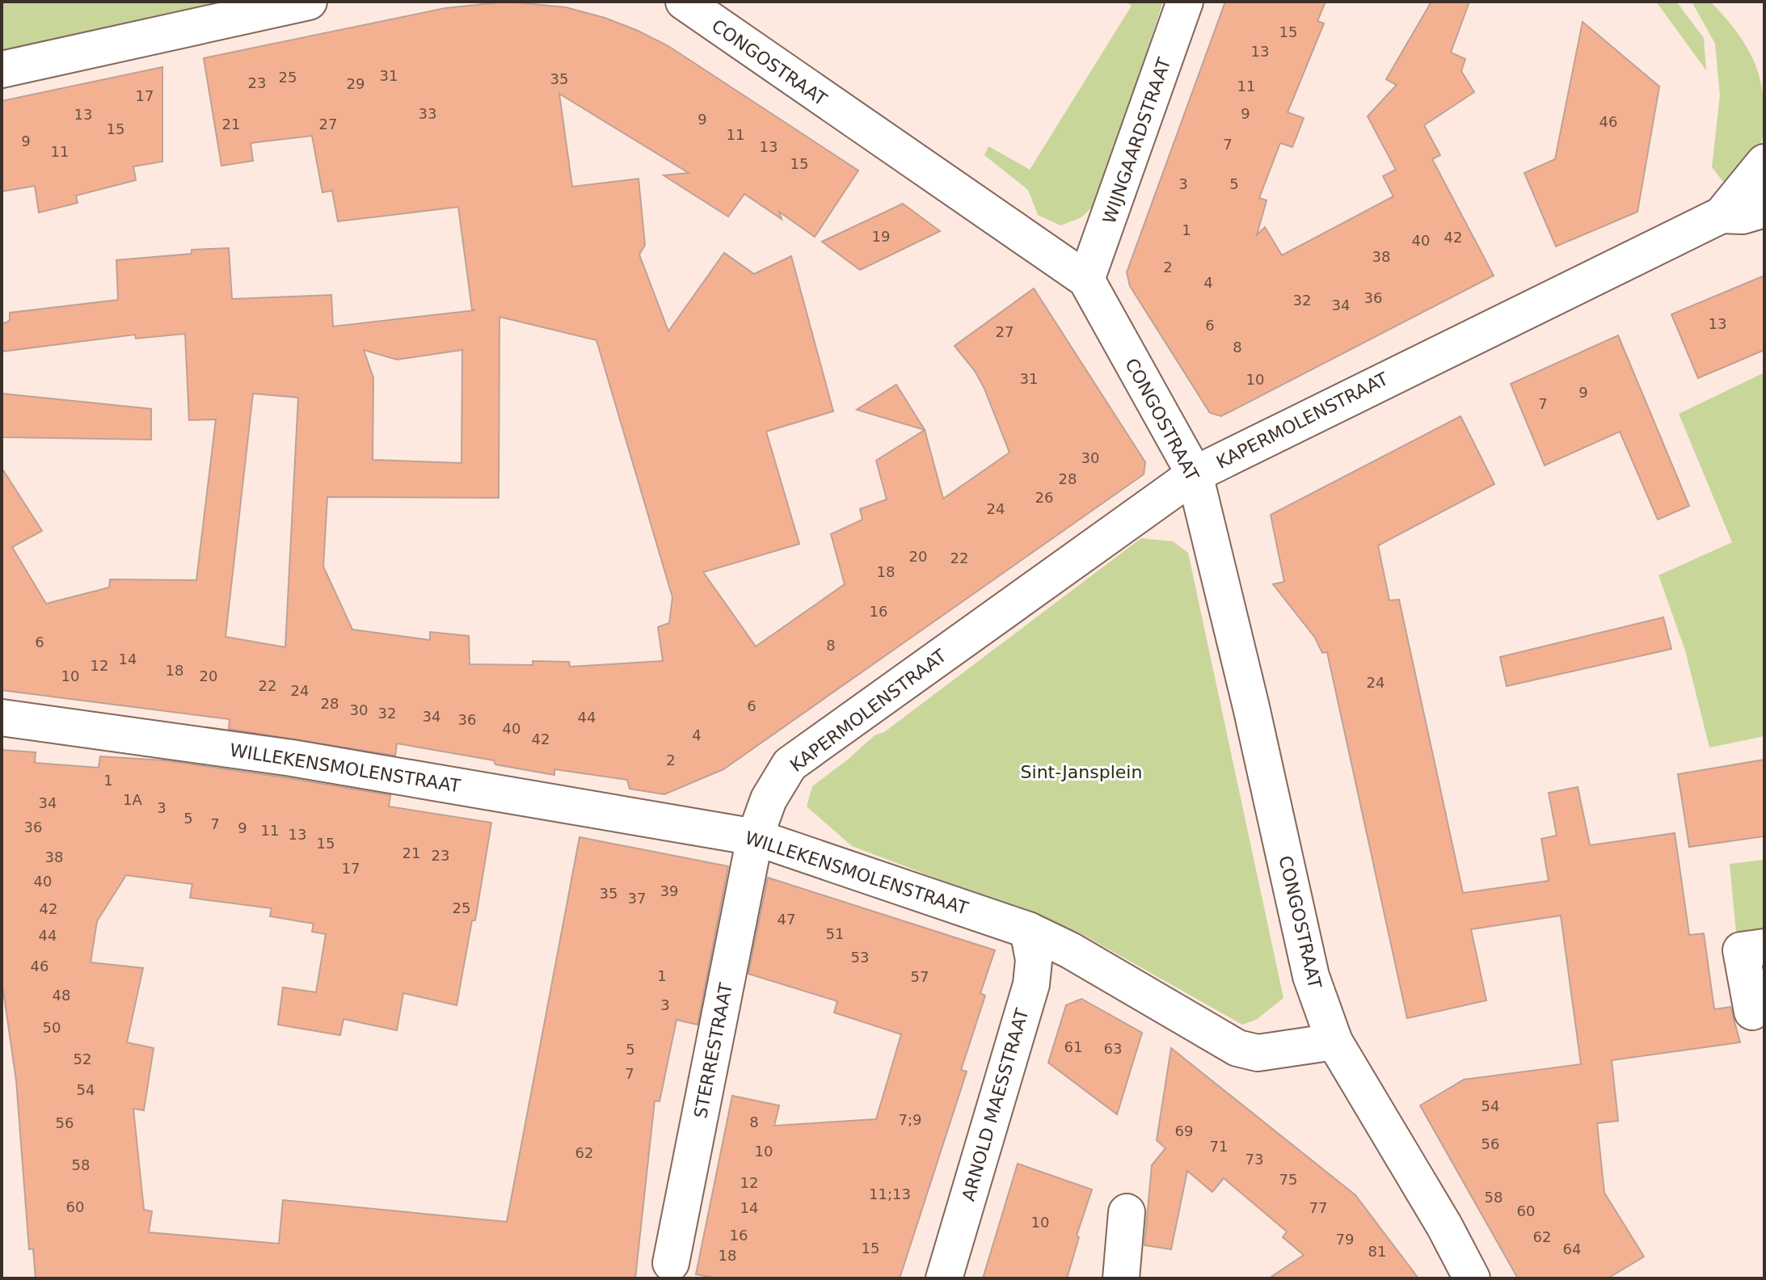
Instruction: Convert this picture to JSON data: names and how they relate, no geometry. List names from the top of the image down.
{
  "streets": {
    "street": [
      "CONGOSTRAAT",
      "WIJNGAARDSTRAAT",
      "KAPERMOLENSTRAAT",
      "WILLEKENSMOLENSTRAAT",
      "STERRESTRAAT",
      "ARNOLD MAESSTRAAT"
    ]
  },
  "crossings": [
    ["CONGOSTRAAT", "WIJNGAARDSTRAAT"],
    ["CONGOSTRAAT", "KAPERMOLENSTRAAT"],
    ["CONGOSTRAAT", "WILLEKENSMOLENSTRAAT"],
    ["KAPERMOLENSTRAAT", "WILLEKENSMOLENSTRAAT"],
    ["KAPERMOLENSTRAAT", "STERRESTRAAT"],
    ["WILLEKENSMOLENSTRAAT", "STERRESTRAAT"],
    ["WILLEKENSMOLENSTRAAT", "ARNOLD MAESSTRAAT"]
  ],
  "parks": ["Sint-Jansplein"],
  "house_numbers": [
    "15",
    "13",
    "31",
    "25",
    "35",
    "23",
    "29",
    "11",
    "17",
    "33",
    "9",
    "13",
    "9",
    "46",
    "21",
    "27",
    "15",
    "11",
    "9",
    "7",
    "13",
    "11",
    "15",
    "3",
    "5",
    "1",
    "19",
    "42",
    "40",
    "38",
    "2",
    "4",
    "36",
    "32",
    "34",
    "13",
    "6",
    "27",
    "8",
    "31",
    "10",
    "9",
    "7",
    "30",
    "28",
    "26",
    "24",
    "20",
    "22",
    "18",
    "16",
    "6",
    "8",
    "14",
    "12",
    "18",
    "10",
    "20",
    "24",
    "22",
    "24",
    "28",
    "6",
    "30",
    "32",
    "34",
    "44",
    "36",
    "40",
    "4",
    "42",
    "2",
    "1",
    "1A",
    "34",
    "3",
    "5",
    "7",
    "36",
    "9",
    "11",
    "13",
    "15",
    "21",
    "23",
    "38",
    "17",
    "40",
    "39",
    "35",
    "37",
    "25",
    "42",
    "47",
    "51",
    "44",
    "53",
    "46",
    "1",
    "57",
    "48",
    "3",
    "50",
    "61",
    "63",
    "5",
    "52",
    "7",
    "54",
    "54",
    "7;9",
    "8",
    "56",
    "69",
    "56",
    "71",
    "10",
    "62",
    "73",
    "58",
    "75",
    "12",
    "11;13",
    "58",
    "60",
    "14",
    "77",
    "60",
    "10",
    "16",
    "62",
    "79",
    "15",
    "64",
    "81",
    "18"
  ]
}
